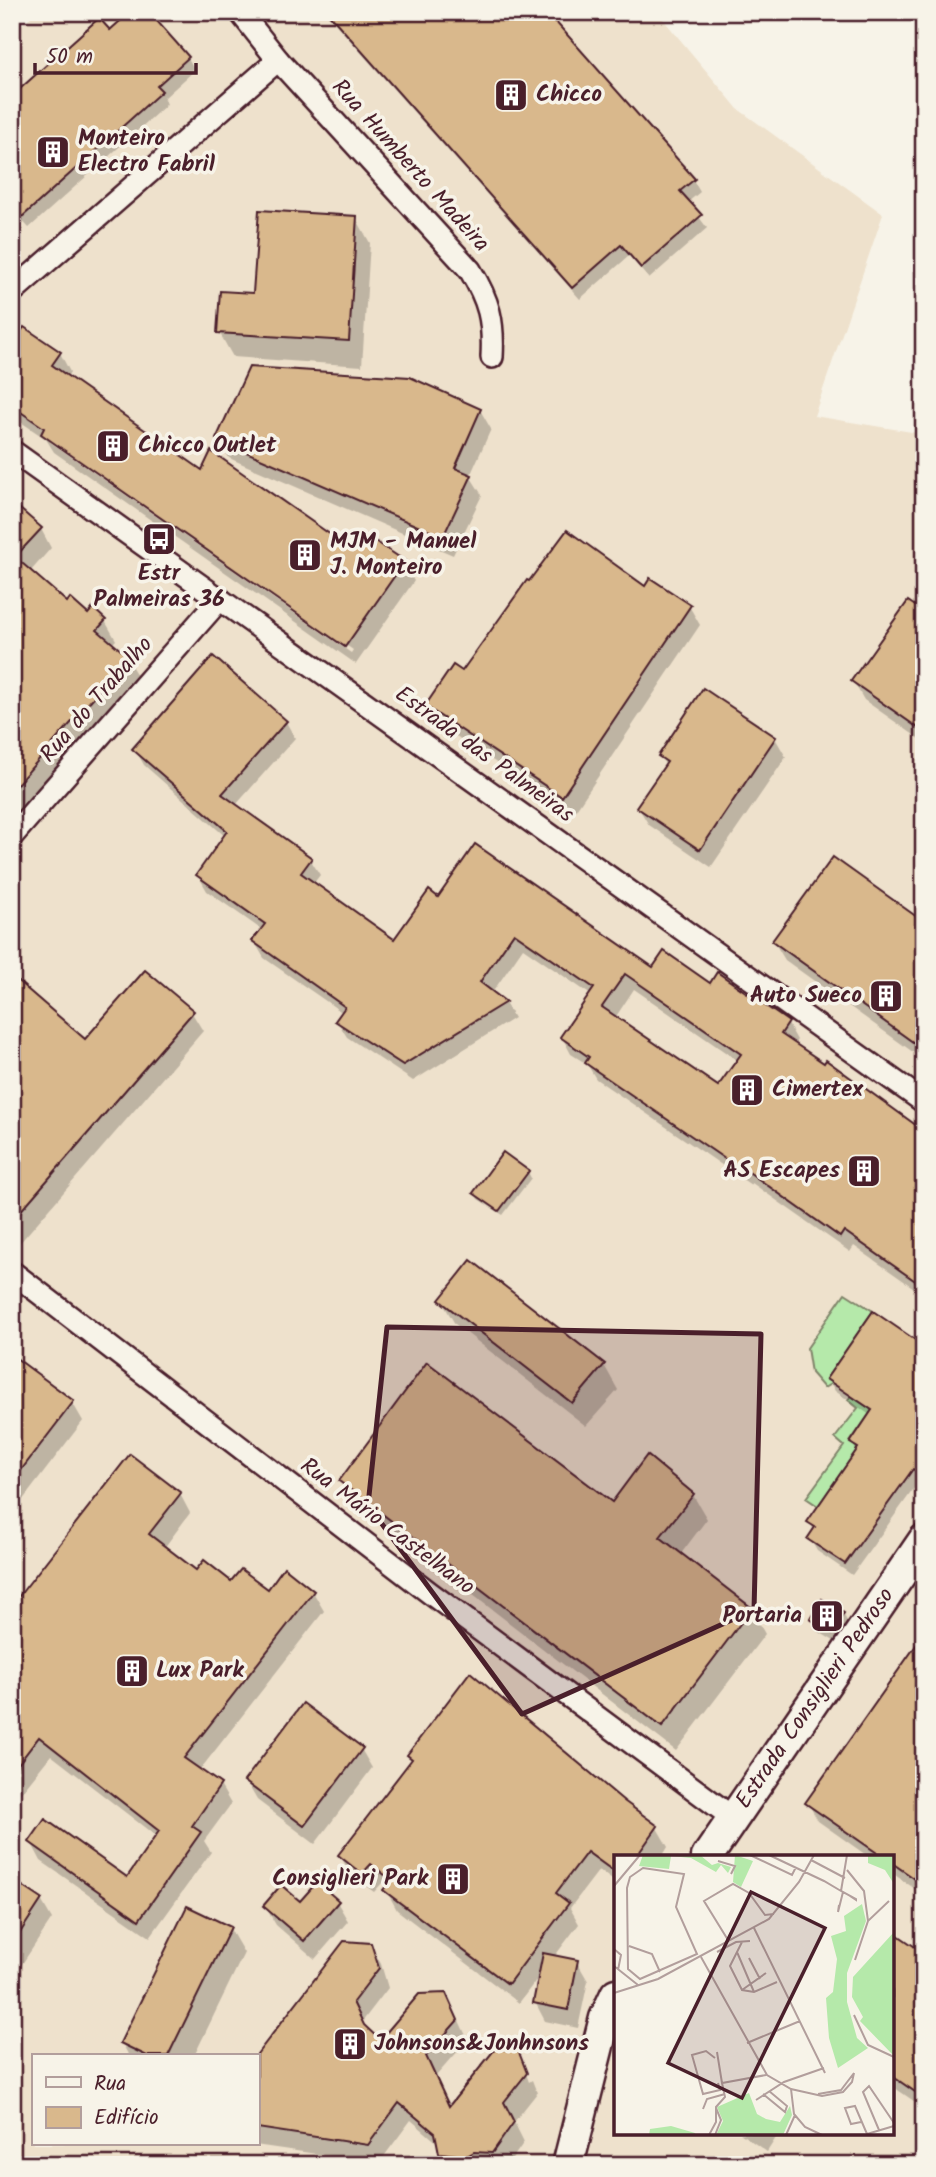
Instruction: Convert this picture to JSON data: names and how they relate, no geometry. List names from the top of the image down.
{
  "streets": {
    "main road": ["Estrada Consiglieri Pedroso"],
    "street": [
      "Rua Humberto Madeira",
      "Rua do Trabalho",
      "Estrada das Palmeiras",
      "Rua Mário Castelhano"
    ]
  },
  "crossings": [
    ["Rua do Trabalho", "Estrada das Palmeiras"],
    ["Rua Mário Castelhano", "Estrada Consiglieri Pedroso"]
  ],
  "places": {
    "building": [
      "Chicco",
      "Monteiro Electro Fabril",
      "Chicco Outlet",
      "MJM - Manuel J. Monteiro",
      "Auto Sueco",
      "Cimertex",
      "AS Escapes",
      "Portaria",
      "Lux Park",
      "Consiglieri Park",
      "Johnsons&Jonhnsons"
    ],
    "bus stop": ["Estr Palmeiras 36"]
  },
  "legend": ["Rua", "Edifício"],
  "scale_bar": "50 m"
}
